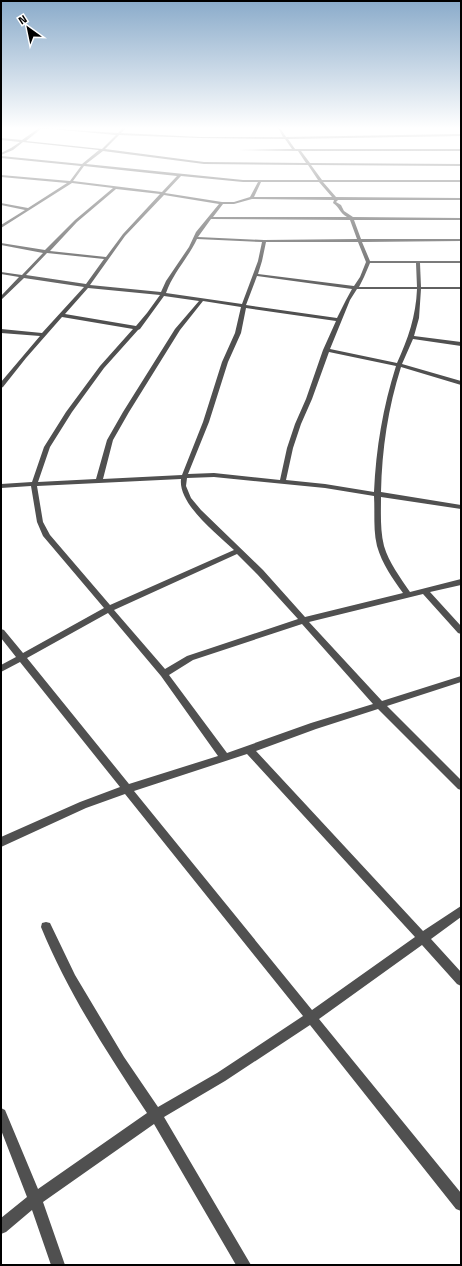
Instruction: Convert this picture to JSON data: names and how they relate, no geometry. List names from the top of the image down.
{
  "north": "top left"
}
